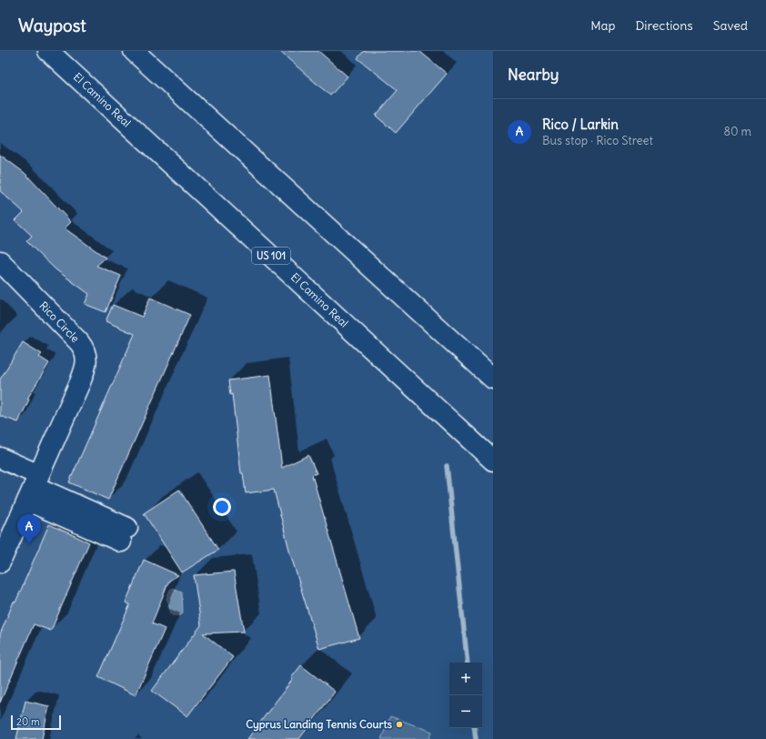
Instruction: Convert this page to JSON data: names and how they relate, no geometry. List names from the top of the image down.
{
  "streets": {
    "main road": ["El Camino Real", "US 101", "Rico Circle"]
  },
  "places": ["Cyprus Landing Tennis Courts"],
  "scale_bar": "20 m",
  "page": {
    "header": "Waypost",
    "nav": ["Map", "Directions", "Saved"],
    "heading": "Nearby",
    "list": [
      {
        "mark": "A",
        "name": "Rico / Larkin",
        "note": "Bus stop · Rico Street",
        "value": "80 m"
      }
    ],
    "pins": "A",
    "map_buttons": ["+", "−"],
    "scale": "20 m"
  }
}
